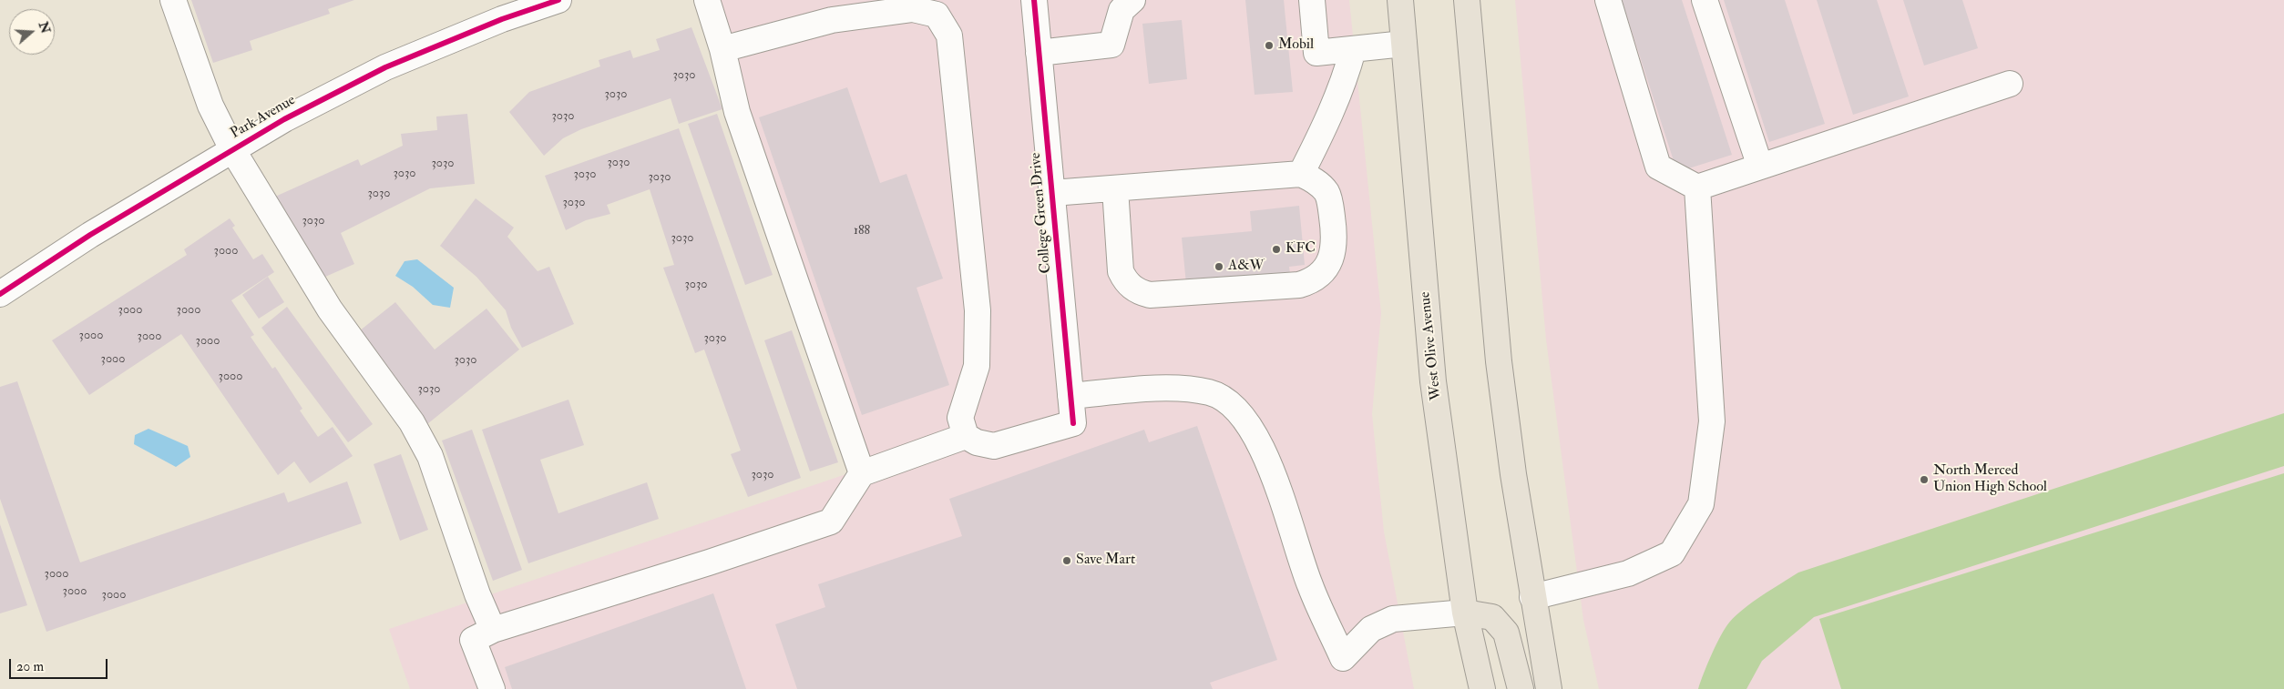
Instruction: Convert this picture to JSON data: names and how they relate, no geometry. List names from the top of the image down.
{
  "streets": {
    "main road": ["West Olive Avenue"],
    "street": ["Park Avenue", "College Green Drive"]
  },
  "places": [
    "Mobil",
    "KFC",
    "A&W",
    "North Merced Union High School",
    "Save Mart"
  ],
  "house_numbers": [
    "3030",
    "3030",
    "3030",
    "3030",
    "3030",
    "3030",
    "3030",
    "3030",
    "3030",
    "3030",
    "3030",
    "188",
    "3030",
    "3000",
    "3030",
    "3000",
    "3000",
    "3000",
    "3000",
    "3030",
    "3000",
    "3000",
    "3030",
    "3000",
    "3030",
    "3030",
    "3000",
    "3000",
    "3000"
  ],
  "scale_bar": "20 m",
  "north": "right"
}
